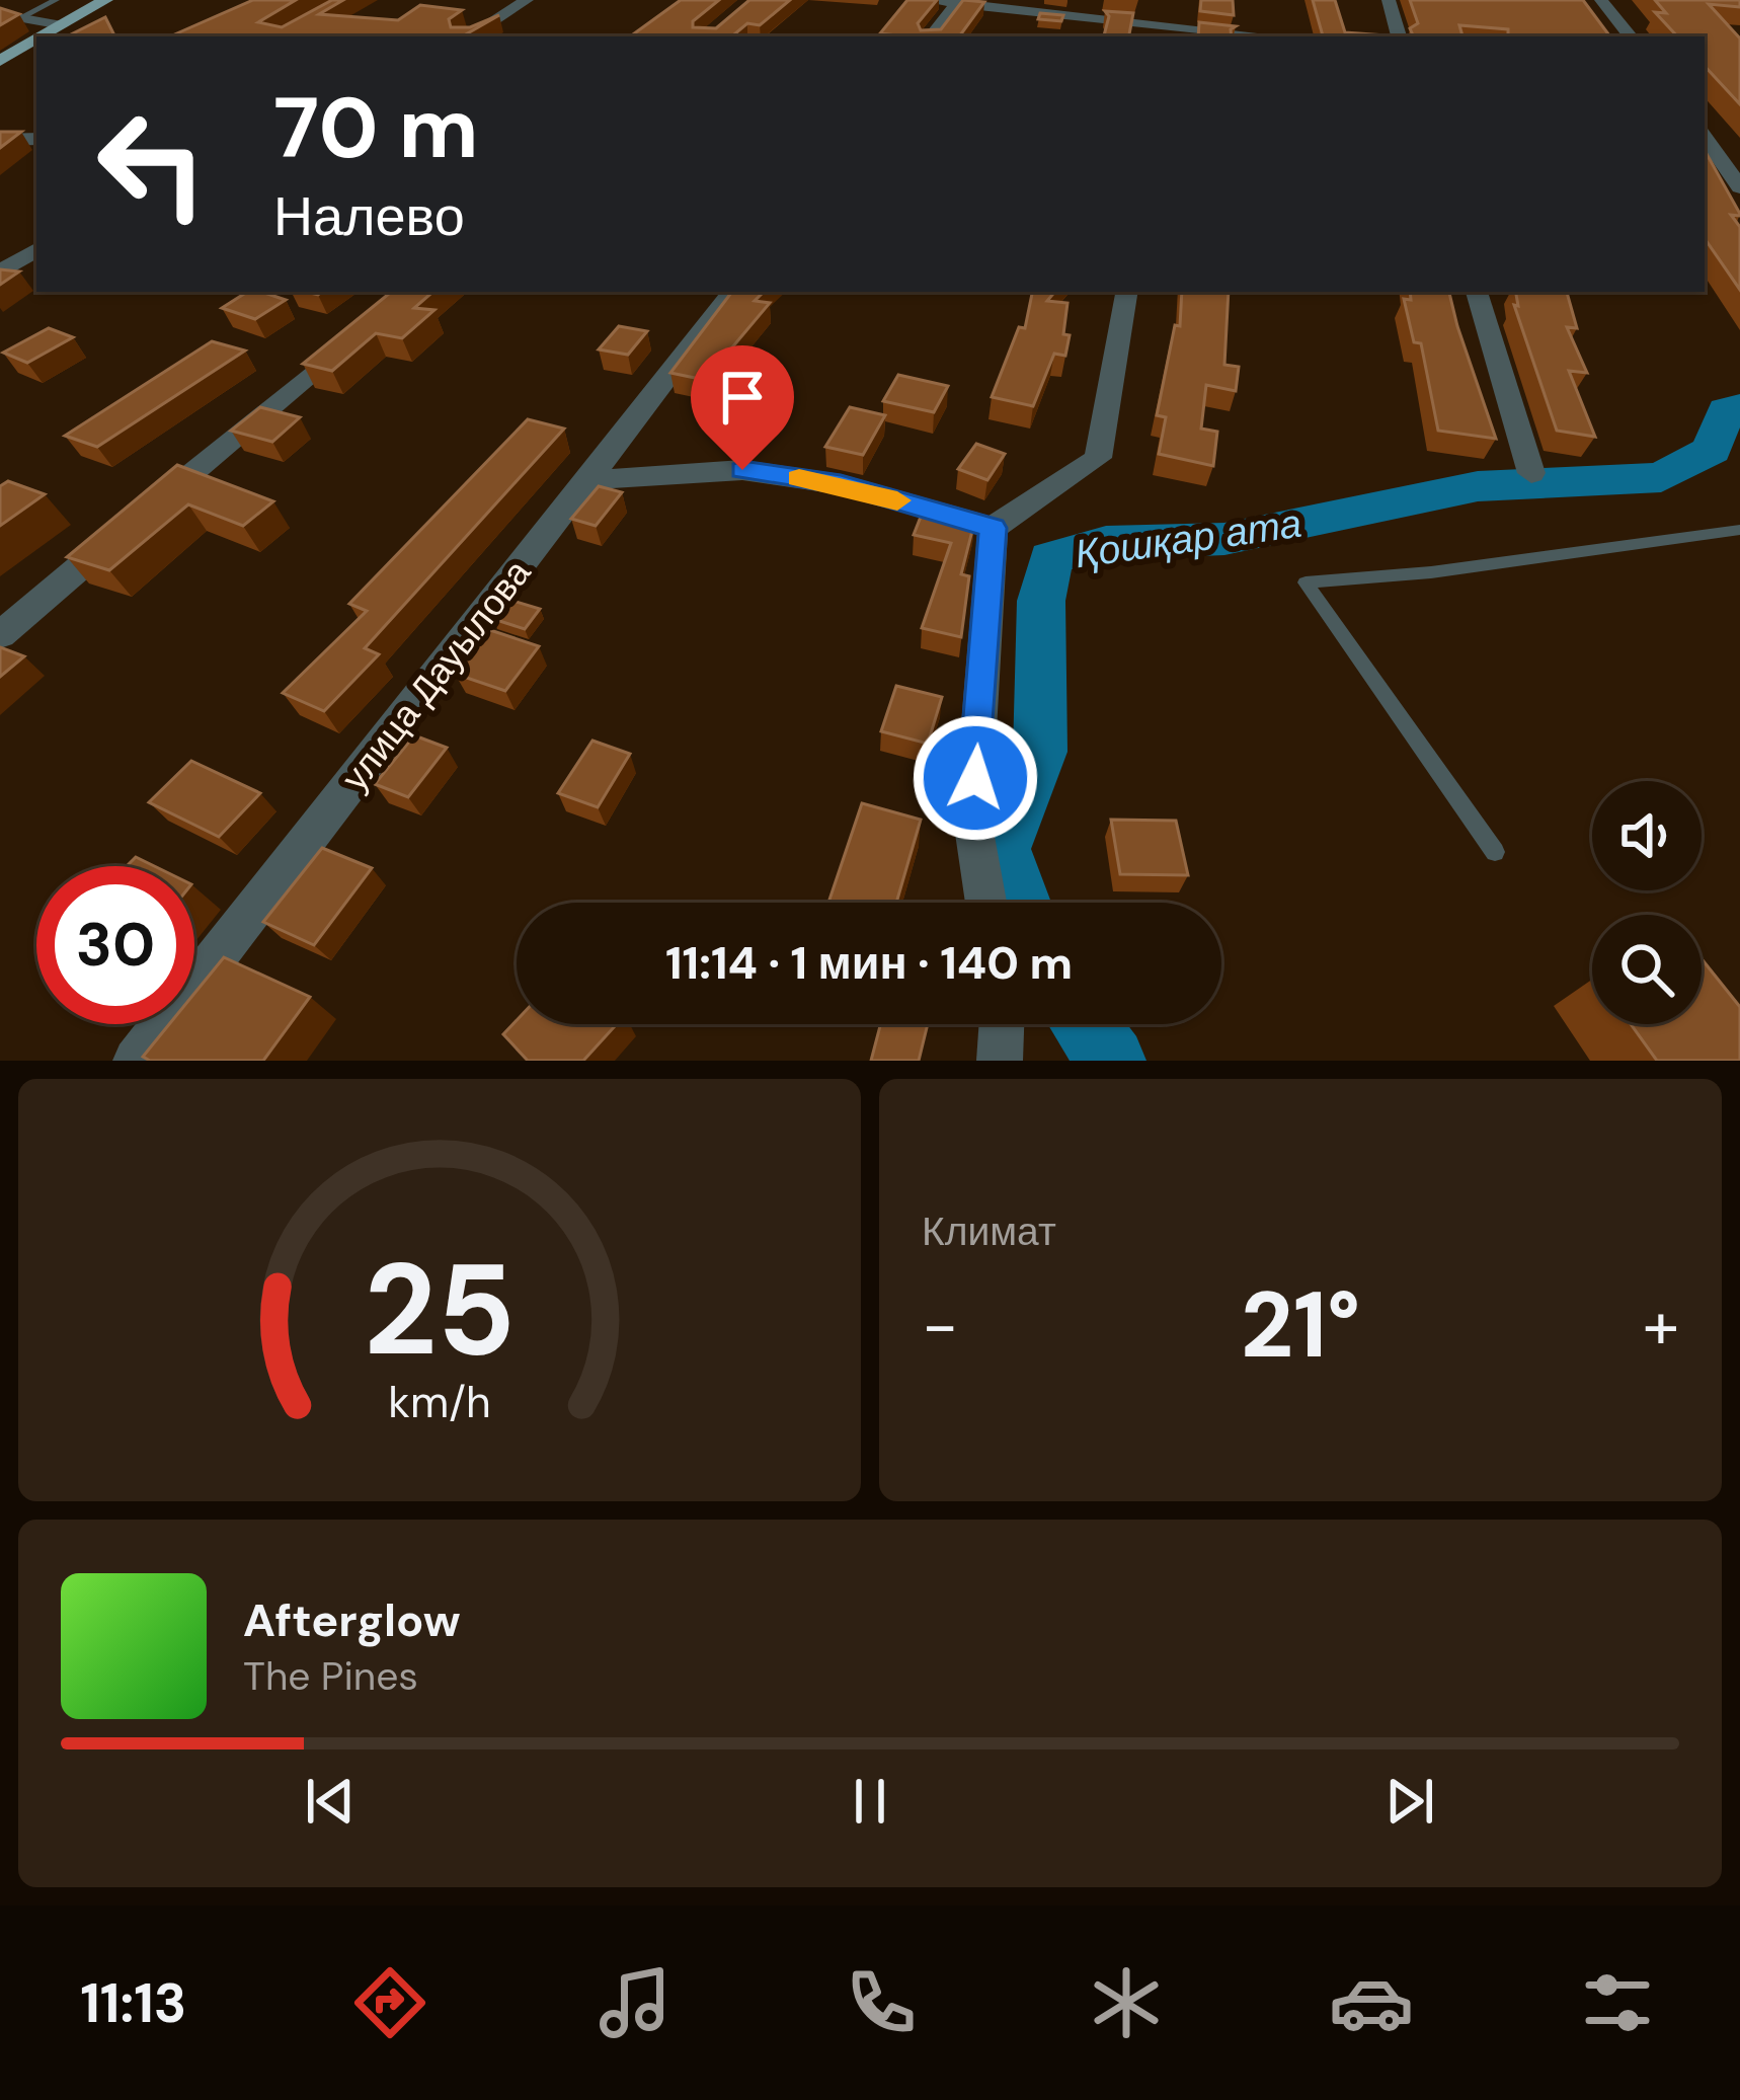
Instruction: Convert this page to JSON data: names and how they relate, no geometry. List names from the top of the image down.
{
  "streets": {
    "street": ["улица Дауылова"]
  },
  "water": ["Қошқар ата"],
  "page": {
    "turn": ["70 m", "Налево"],
    "limit": "30",
    "trip": "11:14 · 1 мин · 140 m",
    "tile": "Климат",
    "heat": ["−", "21°", "+"],
    "song": ["Afterglow", "The Pines"],
    "tabs": "11:13",
    "gauge": ["25", "km/h"]
  }
}
